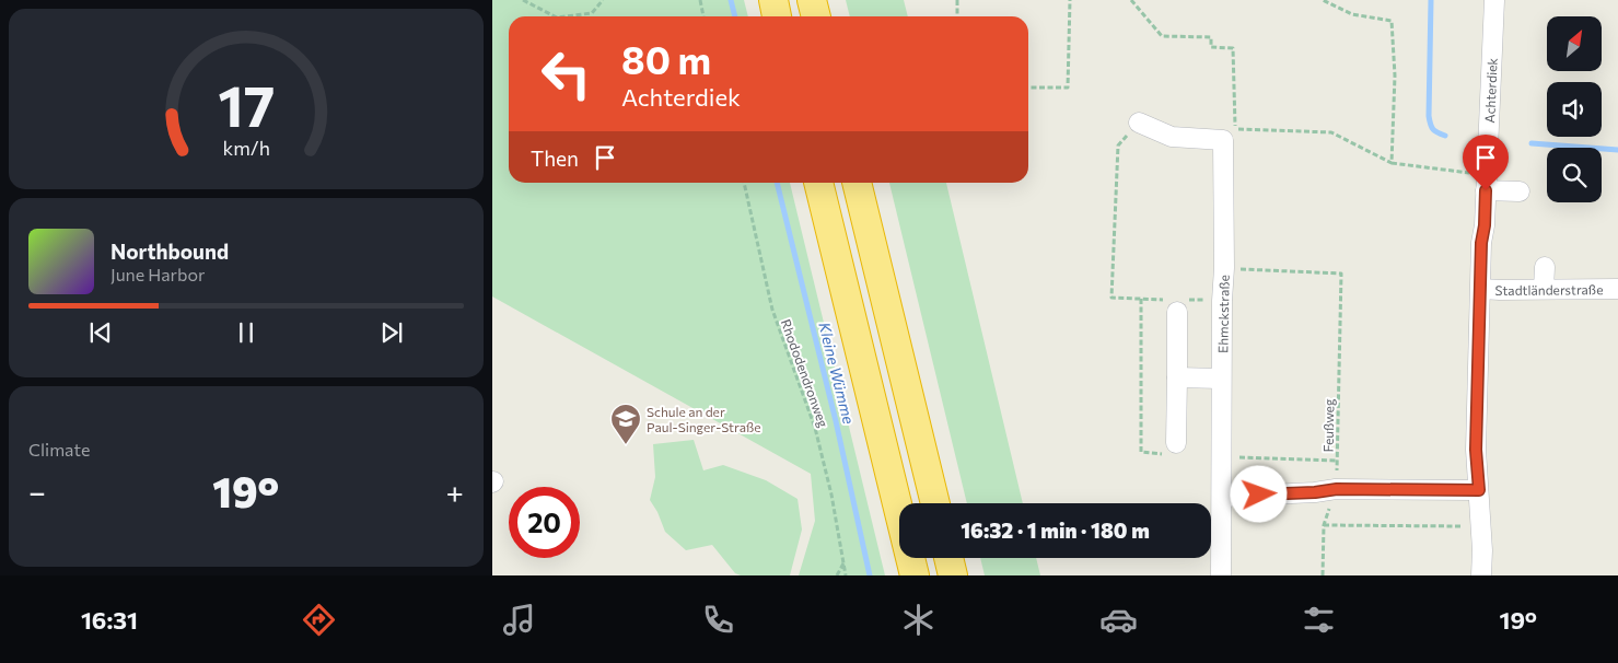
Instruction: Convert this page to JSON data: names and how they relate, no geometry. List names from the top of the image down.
{
  "streets": {
    "street": ["Achterdiek", "Stadtländerstraße", "Ehmckstraße"],
    "path": ["Rhododendronweg", "Feußweg"]
  },
  "crossings": [
    ["Achterdiek", "Stadtländerstraße"],
    ["Ehmckstraße", "Feußweg"]
  ],
  "water": ["Kleine Wümme"],
  "places": {
    "school or university": ["Schule an der Paul-Singer-Straße"]
  },
  "north": "top right",
  "page": {
    "turn": ["80 m", "Achterdiek"],
    "then": "Then",
    "song": ["Northbound", "June Harbor"],
    "tile": "Climate",
    "heat": ["−", "19°", "+"],
    "limit": "20",
    "trip": "16:32 · 1 min · 180 m",
    "tabs": ["16:31", "19°"],
    "gauge": ["17", "km/h"]
  }
}
